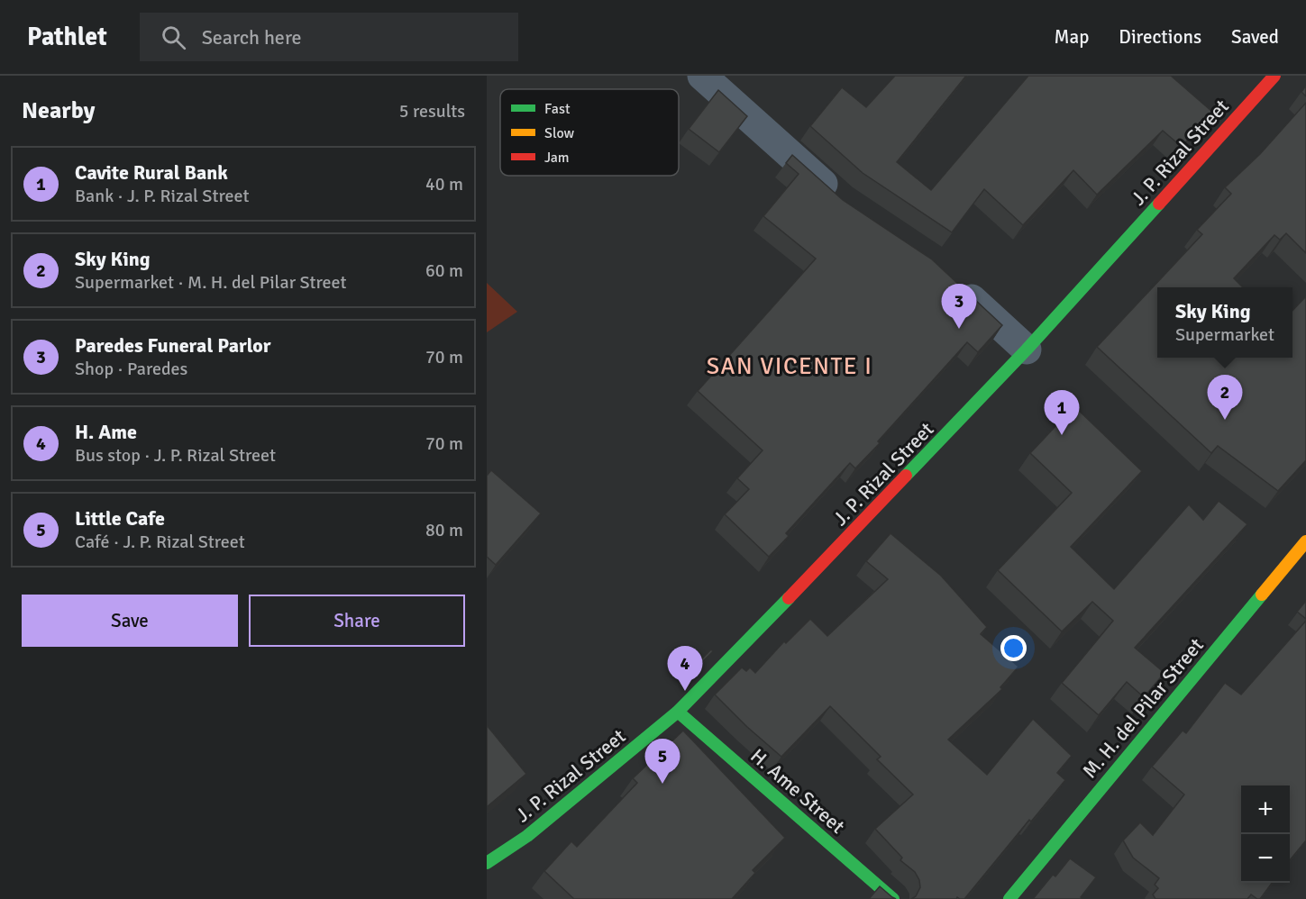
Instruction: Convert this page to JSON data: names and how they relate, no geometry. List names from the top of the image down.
{
  "streets": {
    "main road": ["J. P. Rizal Street", "M. H. del Pilar Street", "H. Ame Street"]
  },
  "crossings": [
    ["J. P. Rizal Street", "H. Ame Street"]
  ],
  "districts": ["SAN VICENTE I"],
  "legend": ["Fast", "Slow", "Jam"],
  "page": {
    "header": "Pathlet",
    "search": "Search here",
    "nav": ["Map", "Directions", "Saved"],
    "heading": ["Nearby", "5 results"],
    "list": [
      {
        "mark": "1",
        "name": "Cavite Rural Bank",
        "note": "Bank · J. P. Rizal Street",
        "value": "40 m"
      },
      {
        "mark": "2",
        "name": "Sky King",
        "note": "Supermarket · M. H. del Pilar Street",
        "value": "60 m"
      },
      {
        "mark": "3",
        "name": "Paredes Funeral Parlor",
        "note": "Shop · Paredes",
        "value": "70 m"
      },
      {
        "mark": "4",
        "name": "H. Ame",
        "note": "Bus stop · J. P. Rizal Street",
        "value": "70 m"
      },
      {
        "mark": "5",
        "name": "Little Cafe",
        "note": "Café · J. P. Rizal Street",
        "value": "80 m"
      }
    ],
    "pins": [
      "3",
      "2",
      "1",
      "4",
      "5"
    ],
    "popup": ["Sky King", "Supermarket"],
    "buttons": ["Save", "Share"],
    "map_buttons": ["+", "−"]
  }
}
